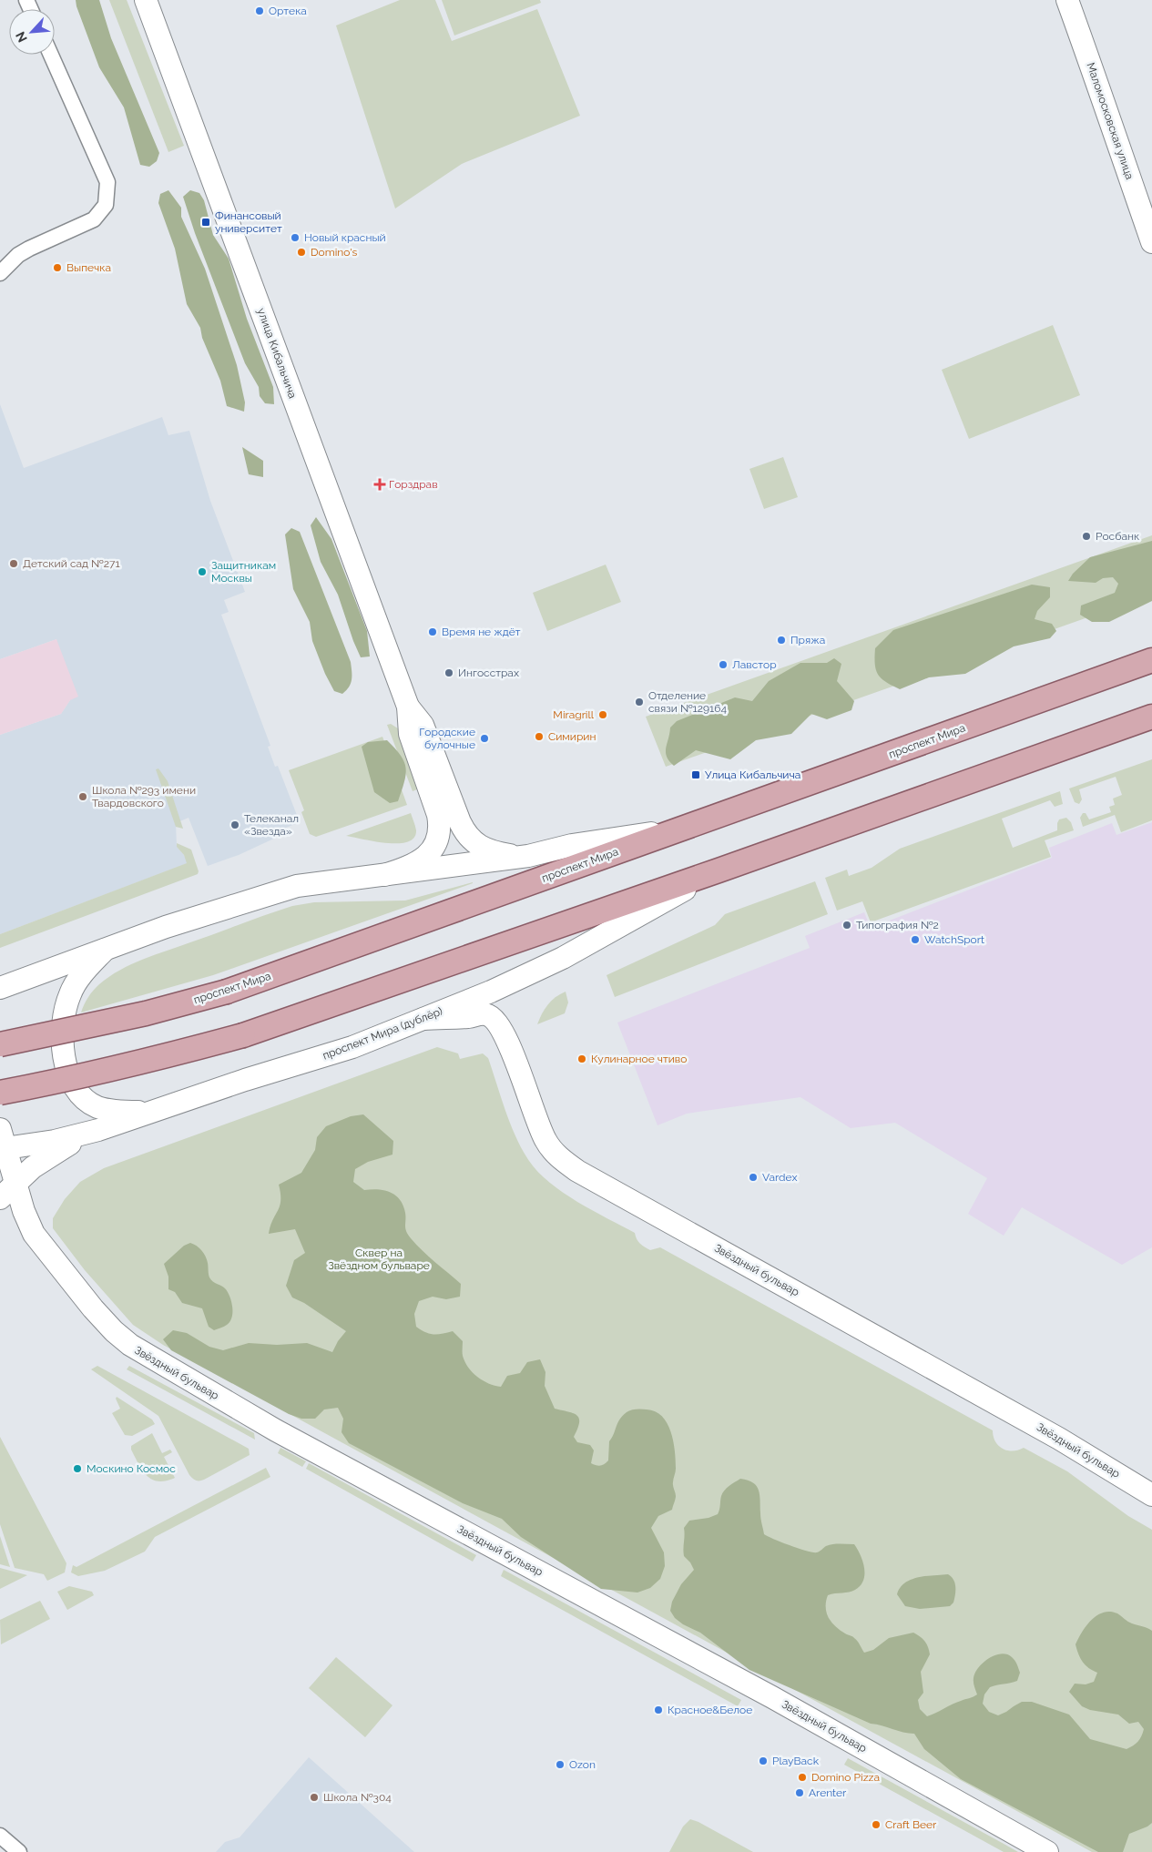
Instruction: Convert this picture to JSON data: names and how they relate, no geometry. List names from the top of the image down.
{
  "streets": {
    "main road": ["проспект Мира"],
    "street": [
      "Маломосковская улица",
      "улица Кибальчича",
      "проспект Мира (дублёр)",
      "Звёздный бульвар"
    ]
  },
  "crossings": [
    ["проспект Мира (дублёр)", "Звёздный бульвар"]
  ],
  "parks": ["Сквер на Звёздном бульваре"],
  "places": {
    "other": [
      "Ортека",
      "Новый красный",
      "Domino's",
      "Выпечка",
      "Росбанк",
      "Детский сад №271",
      "Защитникам Москвы",
      "Время не ждёт",
      "Пряжа",
      "Лавстор",
      "Ингосстрах",
      "Отделение связи №129164",
      "Miragrill",
      "Симирин",
      "Городские булочные",
      "Школа №293 имени Твардовского",
      "Телеканал «Звезда»",
      "Типография №2",
      "WatchSport",
      "Кулинарное чтиво",
      "Vardex",
      "Москино Космос",
      "Красное&Белое",
      "PlayBack",
      "Ozon",
      "Domino Pizza",
      "Arenter",
      "Школа №304",
      "Craft Beer"
    ],
    "transit": ["Финансовый университет", "Улица Кибальчича"],
    "health": ["Горздрав"]
  },
  "north": "bottom left"
}
